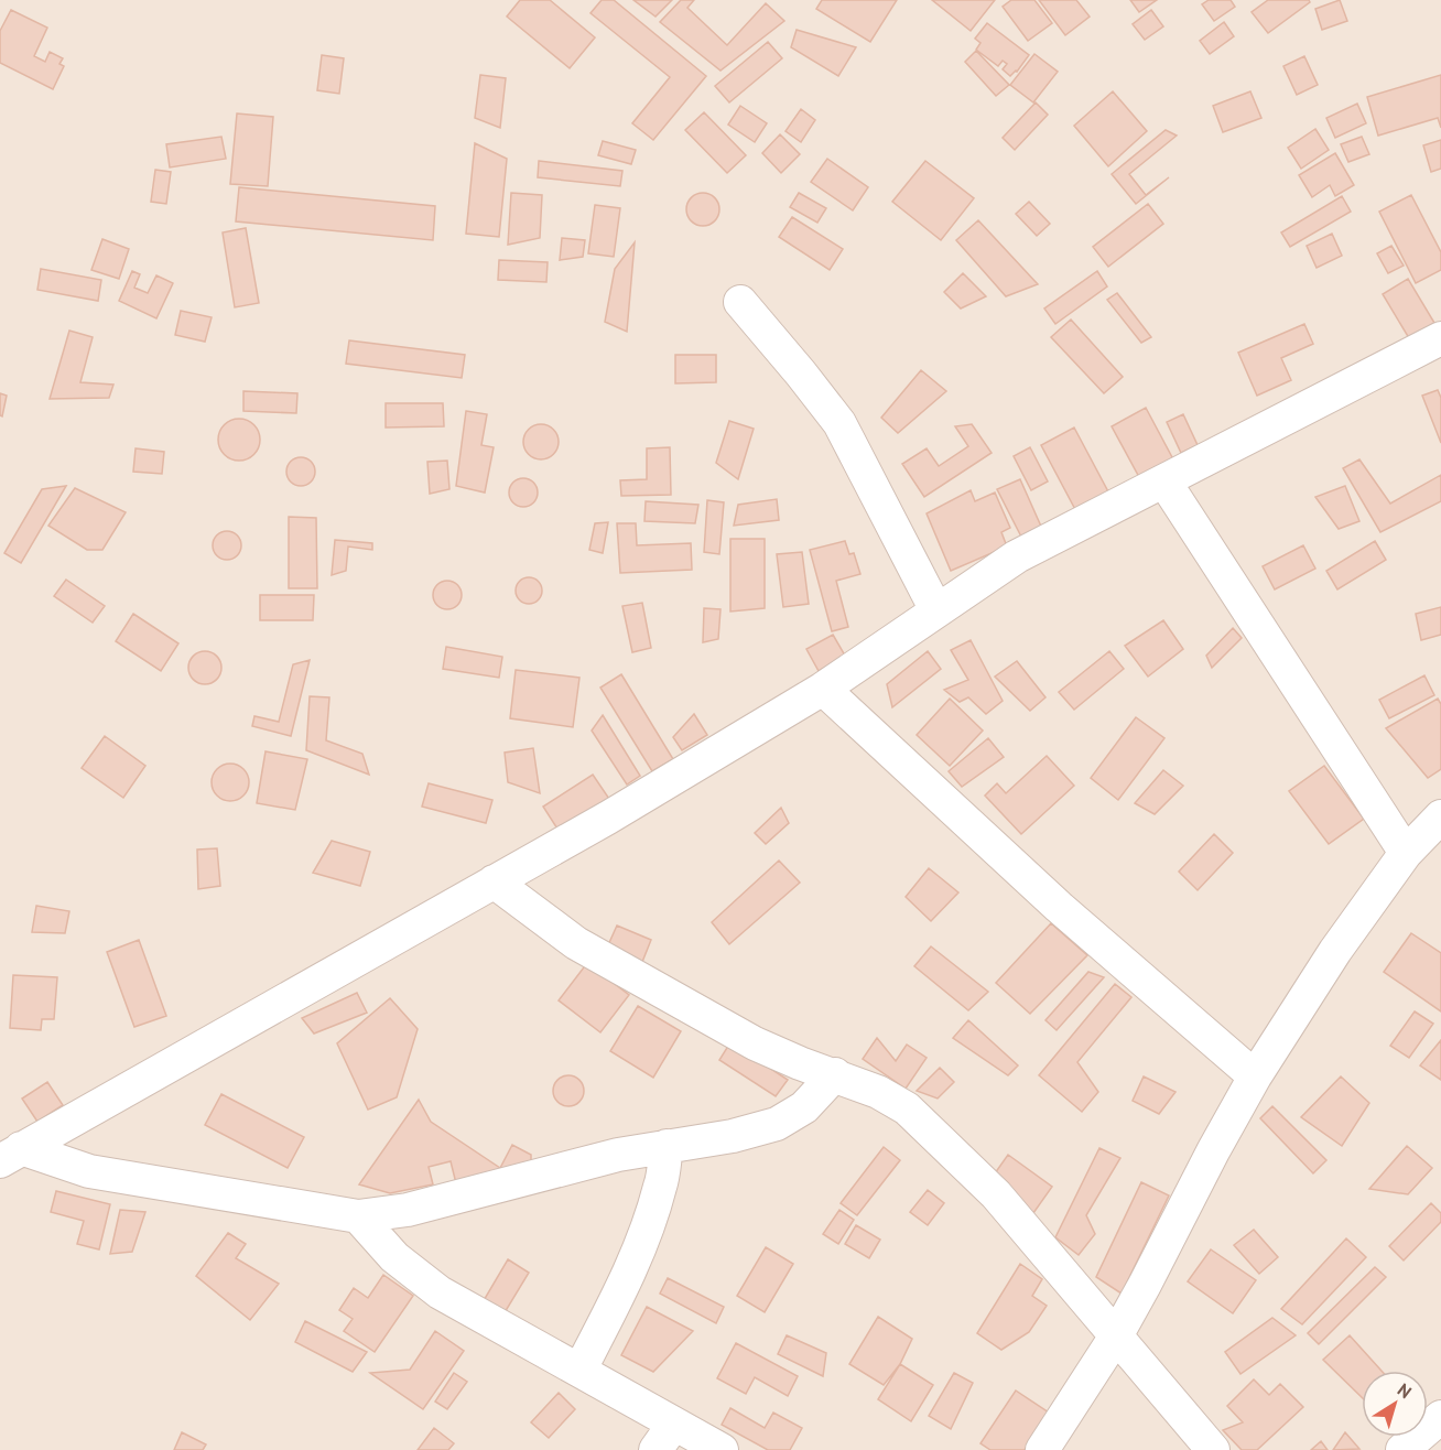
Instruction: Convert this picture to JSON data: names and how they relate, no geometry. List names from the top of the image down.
{
  "north": "top right"
}
